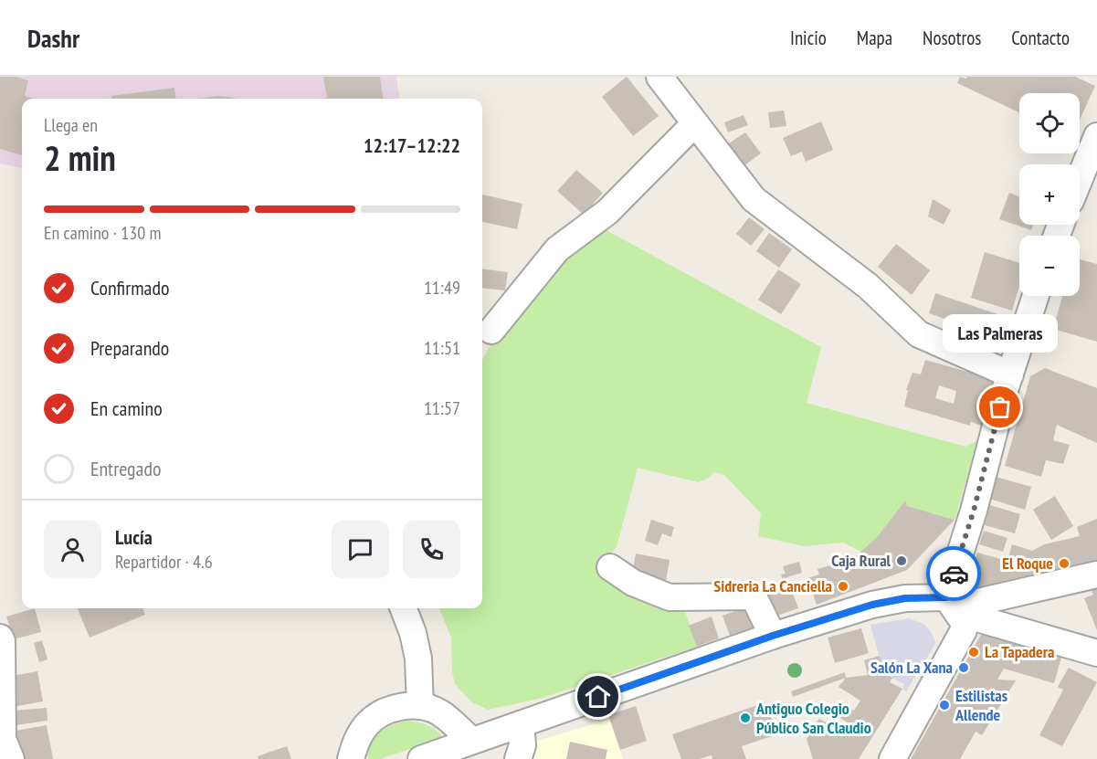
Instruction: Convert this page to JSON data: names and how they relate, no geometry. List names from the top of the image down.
{
  "places": [
    "Las Palmeras",
    "Caja Rural",
    "El Roque",
    "Sidreria La Canciella",
    "La Tapadera",
    "Salón La Xana",
    "Estilistas Allende",
    "Antiguo Colegio Público San Claudio"
  ],
  "page": {
    "header": "Dashr",
    "nav": [
      "Inicio",
      "Mapa",
      "Nosotros",
      "Contacto"
    ],
    "map_buttons": ["+", "−"],
    "heading": ["2 min", "Llega en", "12:17–12:22"],
    "panel": ["Lucía", "Repartidor · 4.6"],
    "bar": "En camino · 130 m",
    "list": [
      ["Confirmado", "11:49"],
      ["Preparando", "11:51"],
      ["En camino", "11:57"],
      "Entregado"
    ],
    "bubble": "Las Palmeras"
  }
}
